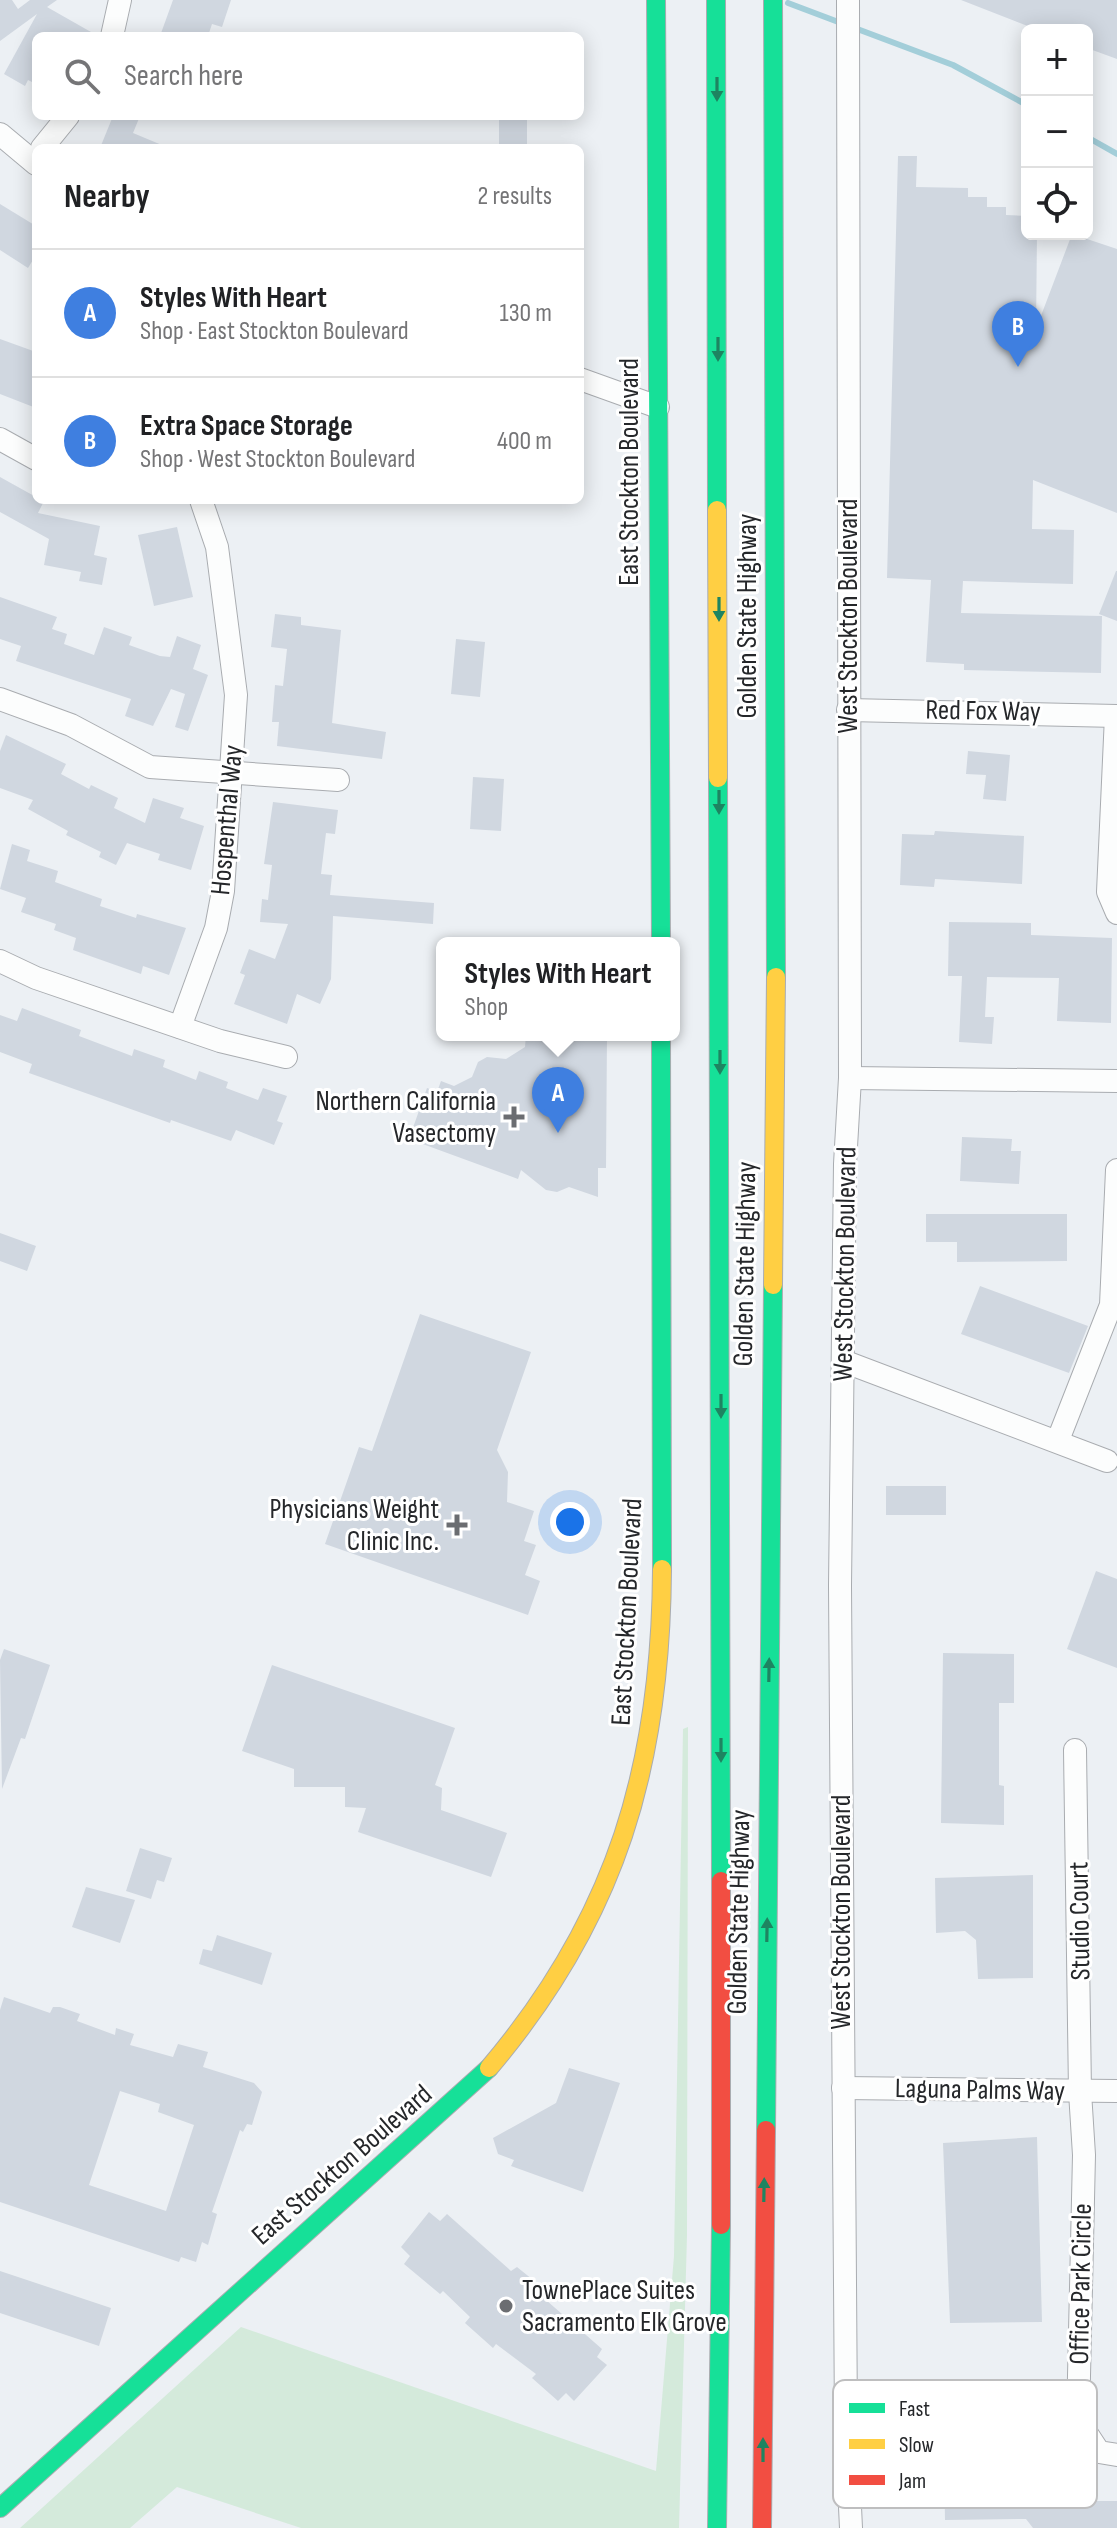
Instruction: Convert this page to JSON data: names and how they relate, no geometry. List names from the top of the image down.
{
  "streets": {
    "main road": ["East Stockton Boulevard", "Golden State Highway"],
    "street": [
      "West Stockton Boulevard",
      "Red Fox Way",
      "Hospenthal Way",
      "Studio Court",
      "Laguna Palms Way",
      "Office Park Circle"
    ]
  },
  "crossings": [
    ["West Stockton Boulevard", "Red Fox Way"],
    ["West Stockton Boulevard", "Laguna Palms Way"],
    ["Studio Court", "Laguna Palms Way"],
    ["Studio Court", "Office Park Circle"],
    ["Laguna Palms Way", "Office Park Circle"]
  ],
  "places": {
    "health": ["Northern California Vasectomy", "Physicians Weight Clinic Inc."],
    "other": ["TownePlace Suites Sacramento Elk Grove"]
  },
  "legend": ["Fast", "Slow", "Jam"],
  "page": {
    "map_buttons": ["+", "−"],
    "search": "Search here",
    "heading": ["Nearby", "2 results"],
    "list": [
      {
        "mark": "A",
        "name": "Styles With Heart",
        "note": "Shop · East Stockton Boulevard",
        "value": "130 m"
      },
      {
        "mark": "B",
        "name": "Extra Space Storage",
        "note": "Shop · West Stockton Boulevard",
        "value": "400 m"
      }
    ],
    "pins": ["B", "A"],
    "popup": ["Styles With Heart", "Shop"]
  }
}
